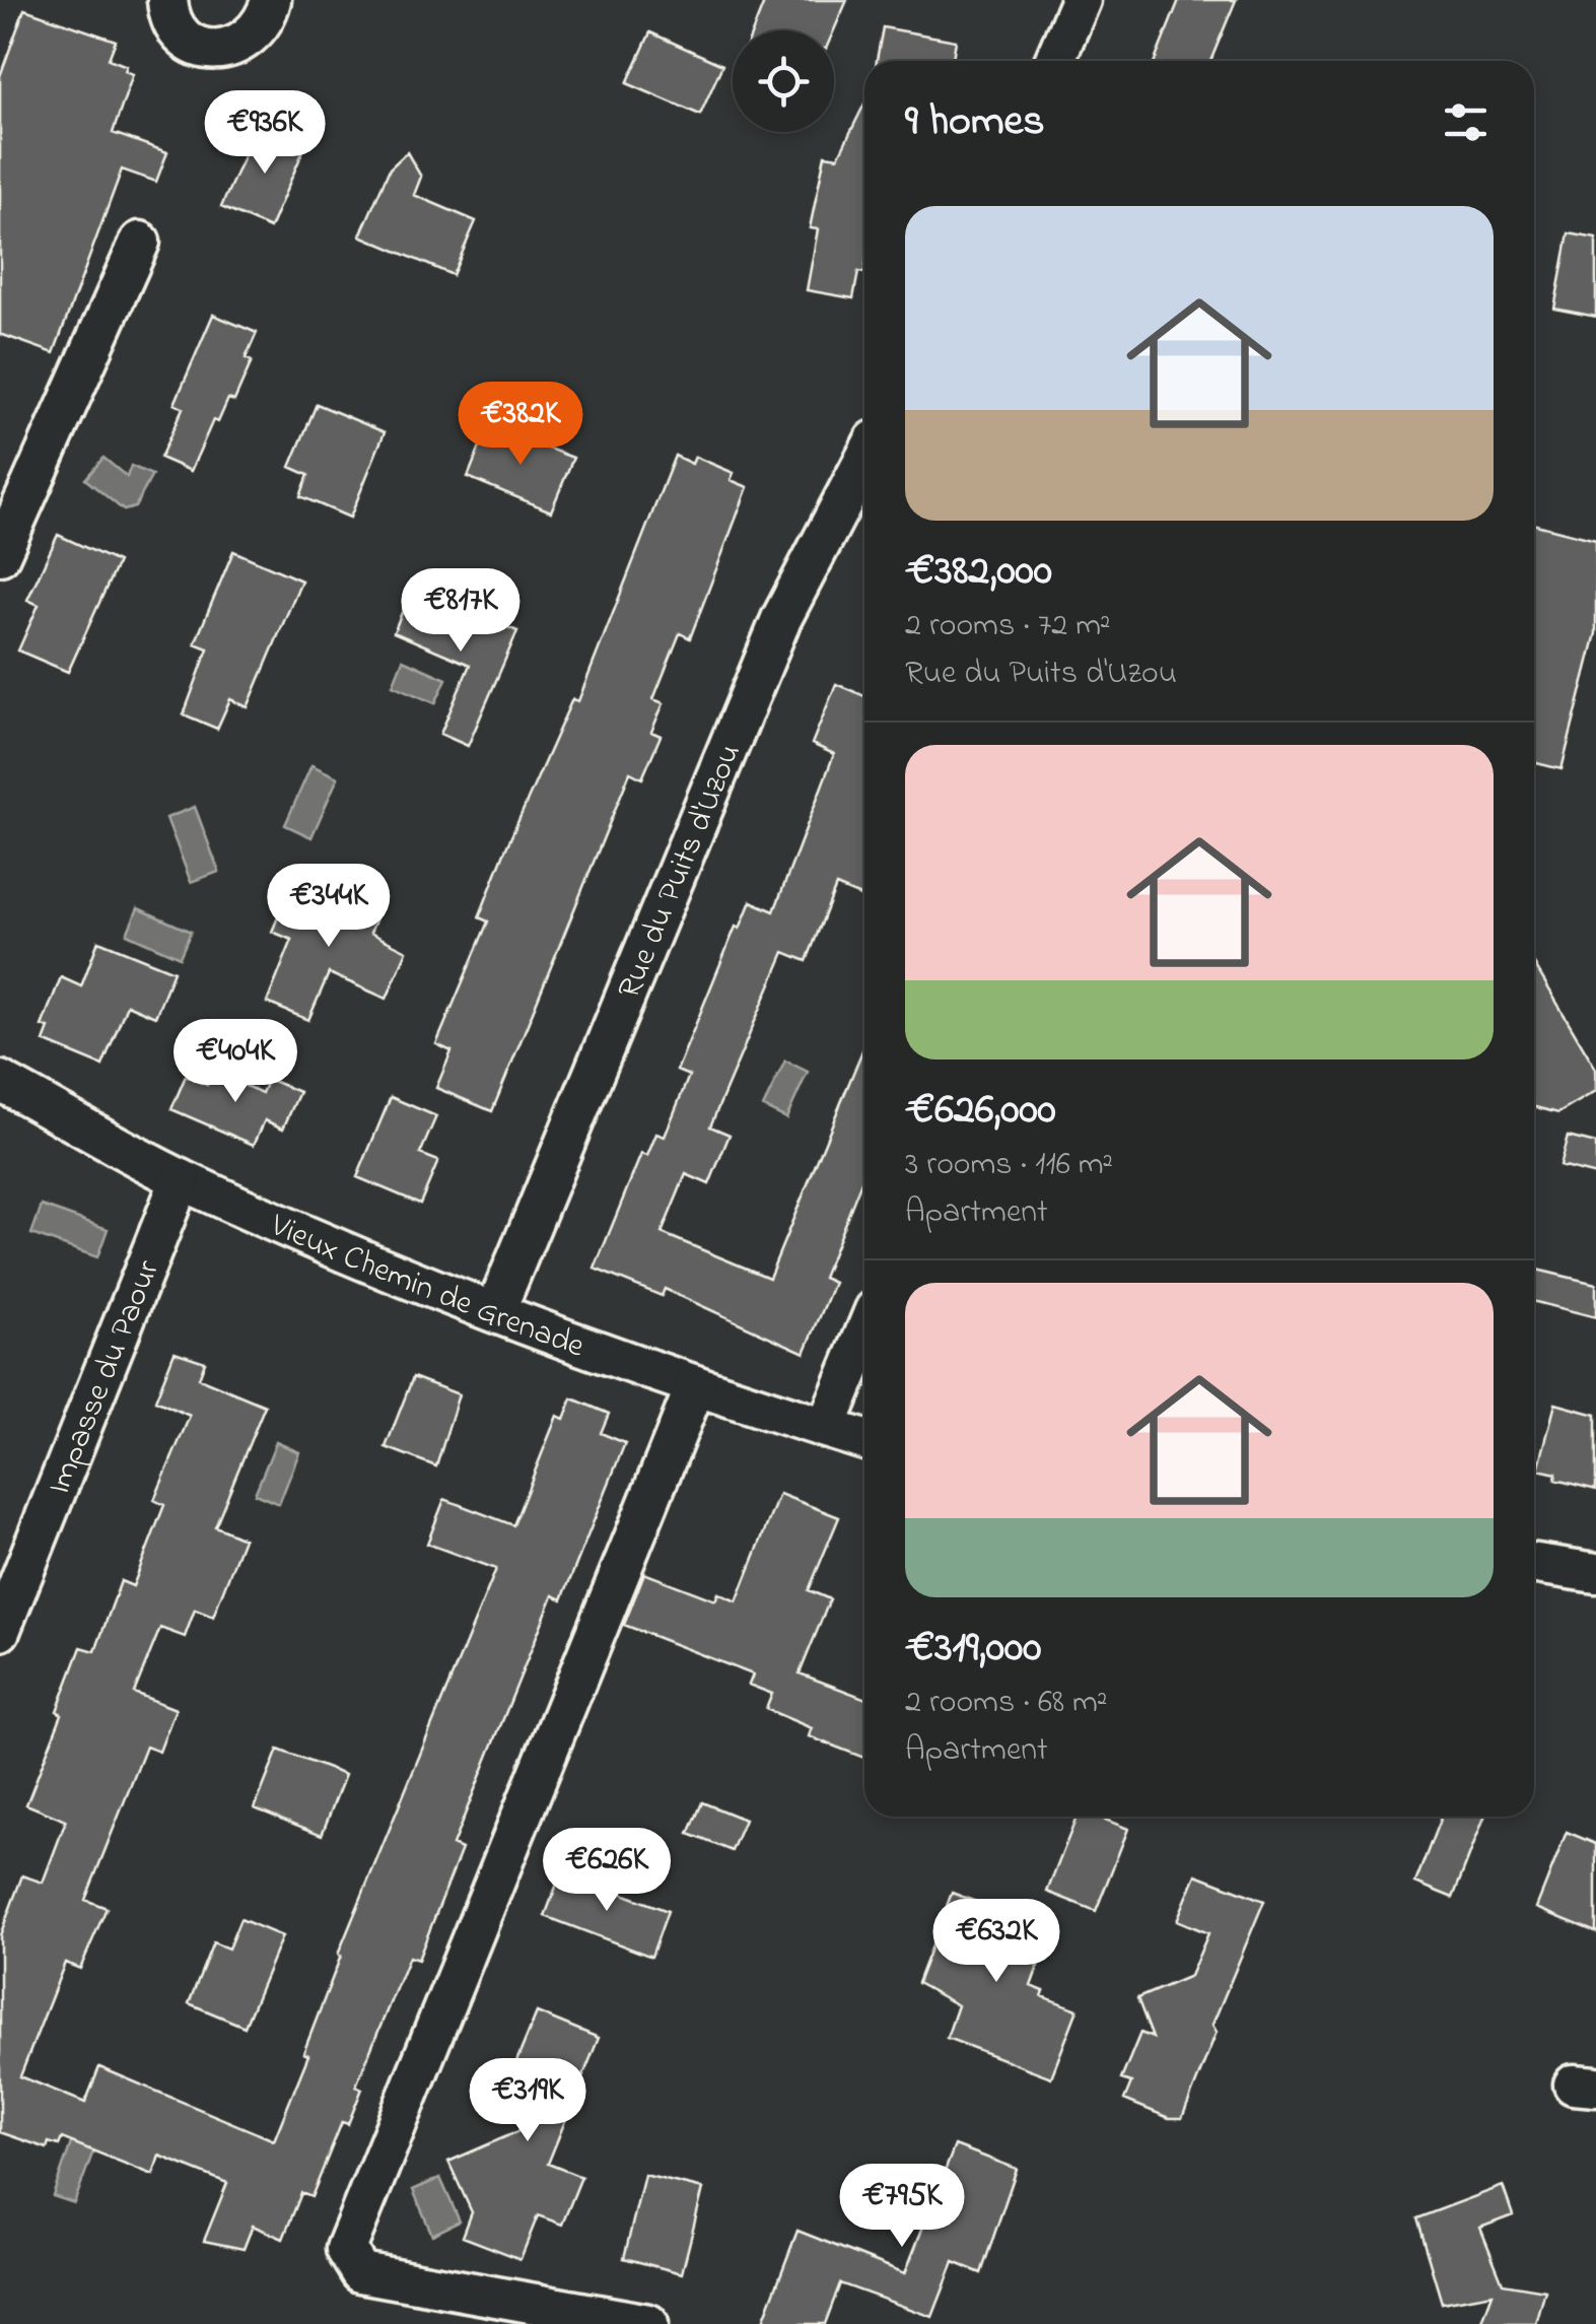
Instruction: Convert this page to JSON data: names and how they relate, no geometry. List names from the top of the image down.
{
  "streets": {
    "street": ["Rue du Puits d'Uzou", "Vieux Chemin de Grenade", "Impasse du Paour"]
  },
  "crossings": [
    ["Rue du Puits d'Uzou", "Vieux Chemin de Grenade"],
    ["Vieux Chemin de Grenade", "Impasse du Paour"]
  ],
  "page": {
    "heading": "9 homes",
    "price": [
      "€936K",
      "€382K",
      "€817K",
      "€344K",
      "€404K",
      "€626K",
      "€632K",
      "€319K",
      "€795K"
    ],
    "list": [
      {
        "name": "€382,000",
        "note": "2 rooms · 72 m² · Rue du Puits d'Uzou"
      },
      {
        "name": "€626,000",
        "note": "3 rooms · 116 m² · Apartment"
      },
      {
        "name": "€319,000",
        "note": "2 rooms · 68 m² · Apartment"
      }
    ]
  }
}
